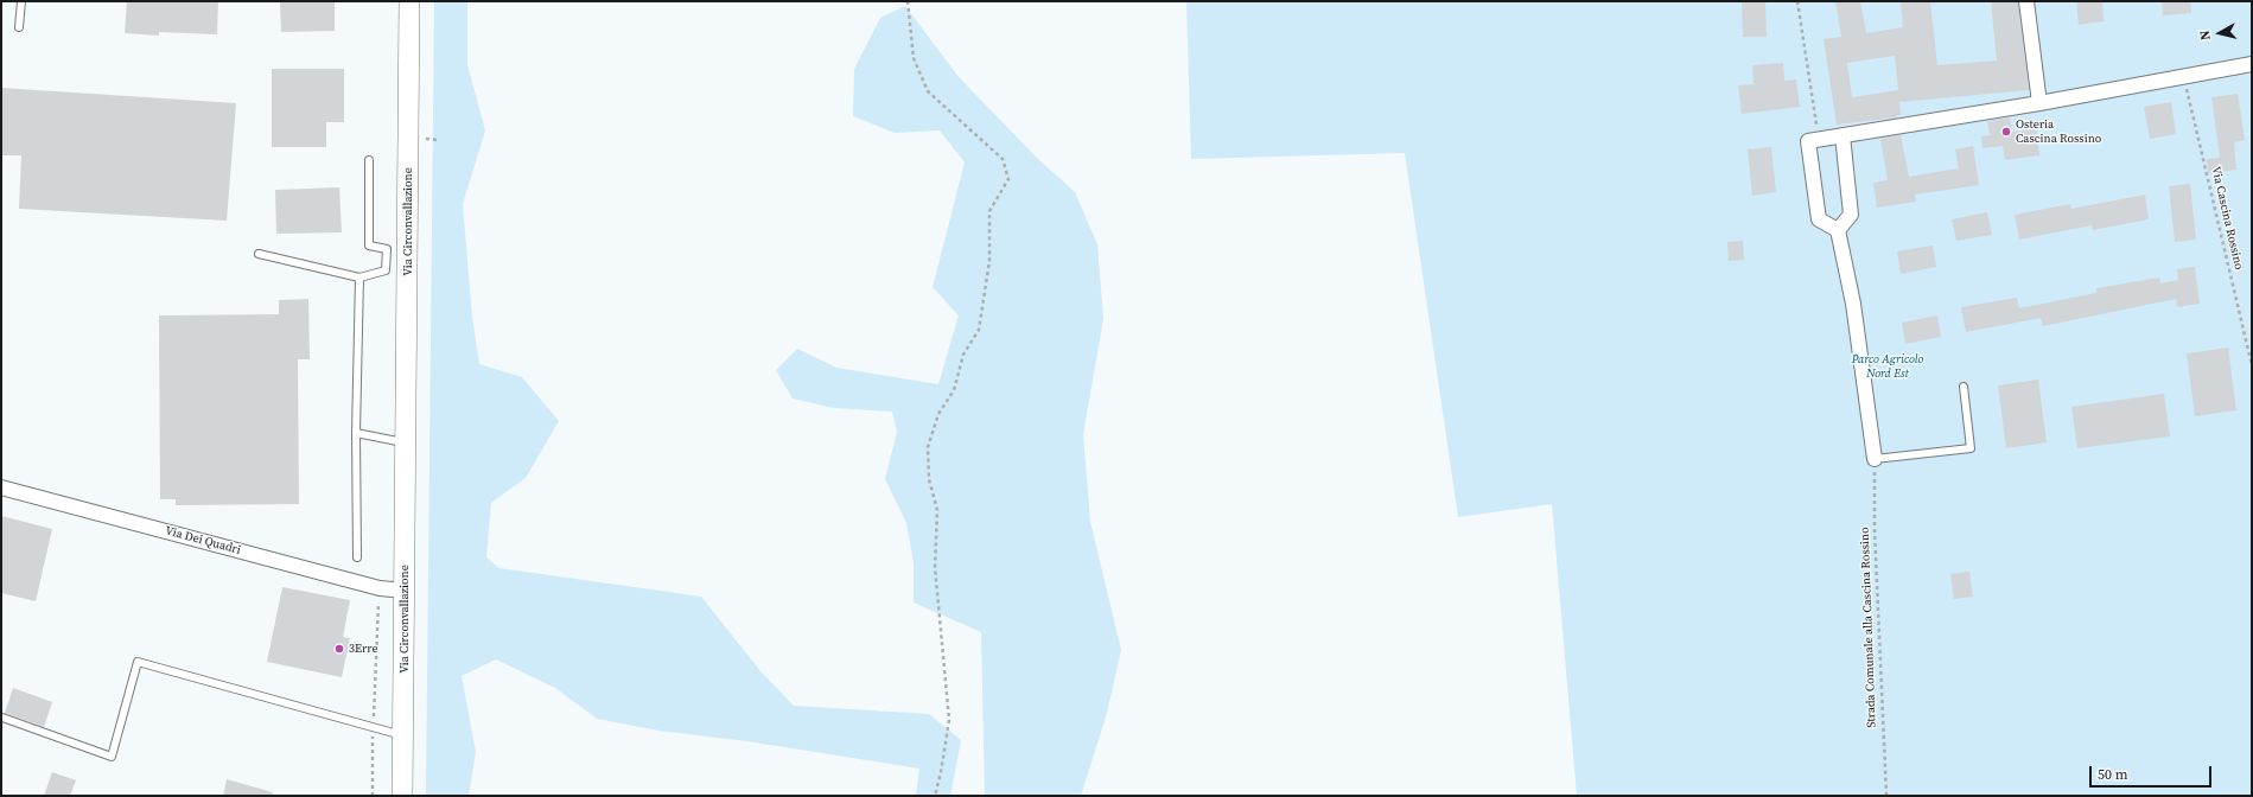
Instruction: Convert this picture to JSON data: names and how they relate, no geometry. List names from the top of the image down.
{
  "streets": {
    "main road": ["Via Circonvallazione"],
    "street": ["Via Dei Quadri"],
    "path": ["Via Cascina Rossino", "Strada Comunale alla Cascina Rossino"]
  },
  "crossings": [
    ["Via Circonvallazione", "Via Dei Quadri"]
  ],
  "parks": ["Parco Agricolo Nord Est"],
  "places": ["Osteria Cascina Rossino", "3Erre"],
  "scale_bar": "50 m",
  "north": "left"
}
